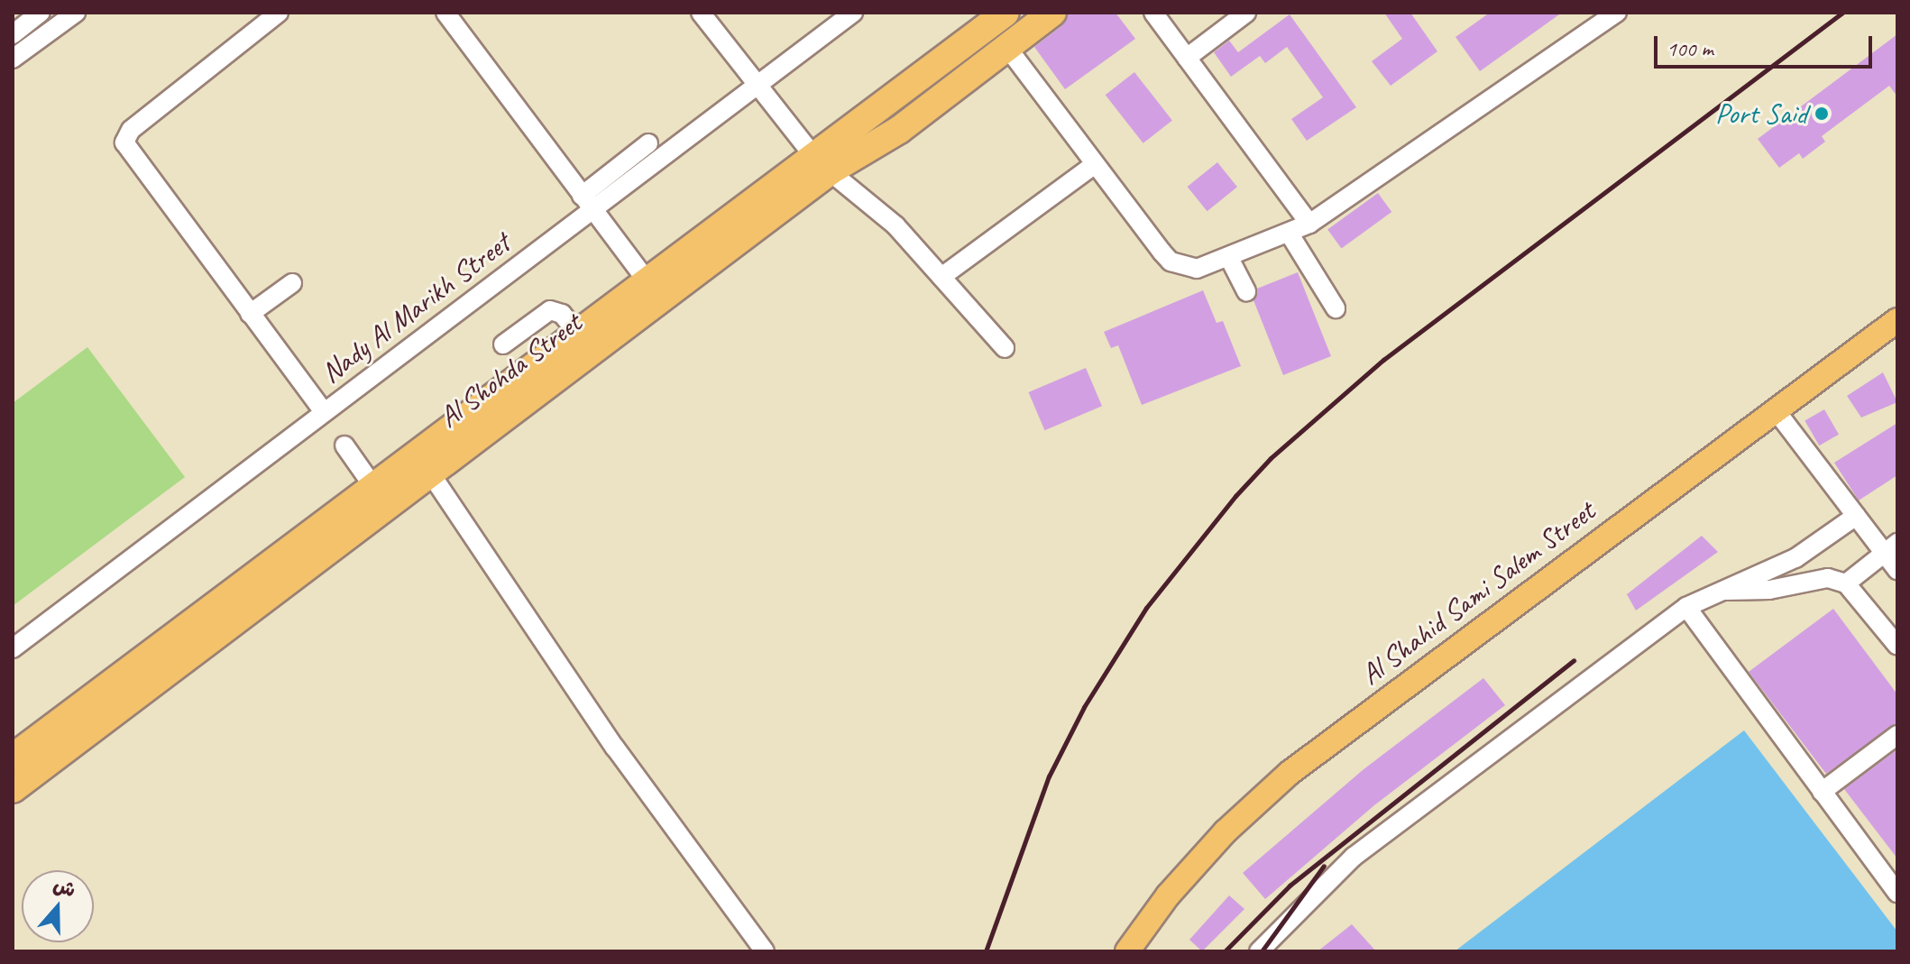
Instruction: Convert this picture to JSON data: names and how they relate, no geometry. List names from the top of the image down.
{
  "streets": {
    "highway": ["Al Shohda Street"],
    "main road": ["Al Shahid Sami Salem Street"],
    "street": ["Nady Al Marikh Street"]
  },
  "places": ["Port Said"],
  "scale_bar": "100 m",
  "north": "top"
}
